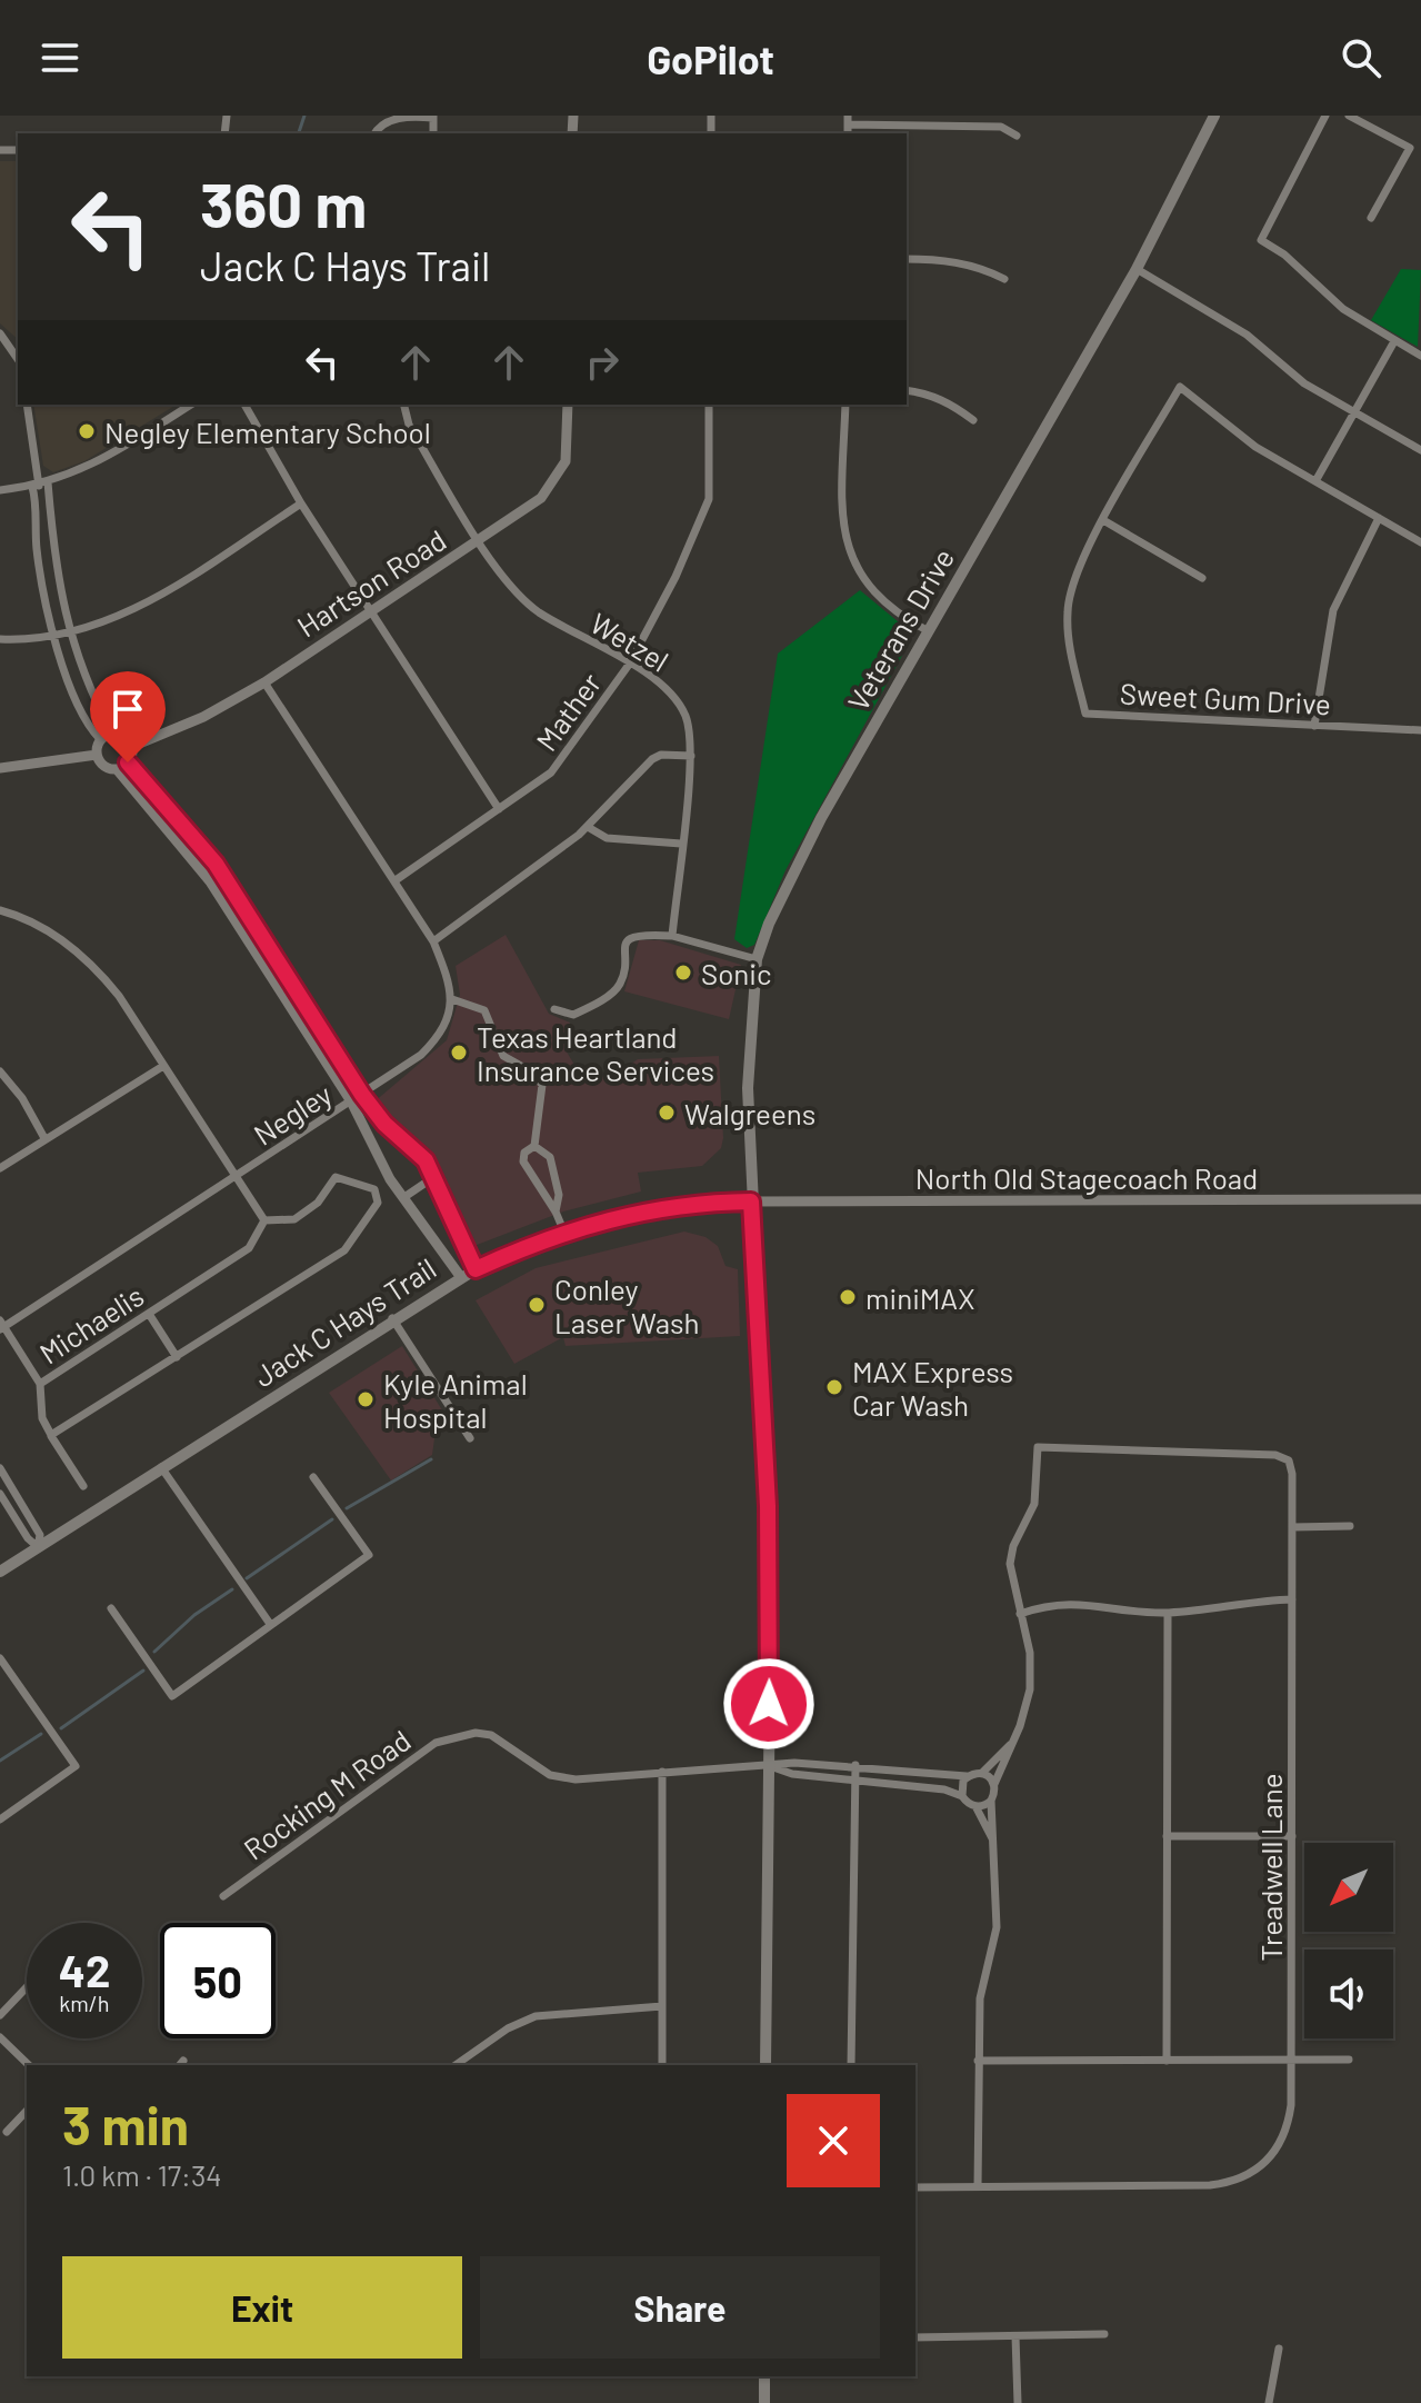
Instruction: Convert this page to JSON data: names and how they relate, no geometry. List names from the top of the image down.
{
  "streets": {
    "main road": ["Veterans Drive", "Jack C Hays Trail"],
    "street": [
      "Hartson Road",
      "Wetzel",
      "Sweet Gum Drive",
      "Mather",
      "Negley",
      "North Old Stagecoach Road",
      "Michaelis",
      "Rocking M Road",
      "Treadwell Lane"
    ]
  },
  "crossings": [
    ["Hartson Road", "Wetzel"],
    ["Veterans Drive", "North Old Stagecoach Road"],
    ["Veterans Drive", "Jack C Hays Trail"],
    ["Veterans Drive", "Rocking M Road"],
    ["Wetzel", "Mather"],
    ["North Old Stagecoach Road", "Jack C Hays Trail"]
  ],
  "places": [
    "Negley Elementary School",
    "Sonic",
    "Texas Heartland Insurance Services",
    "Walgreens",
    "miniMAX",
    "Conley Laser Wash",
    "MAX Express Car Wash",
    "Kyle Animal Hospital"
  ],
  "north": "bottom left",
  "page": {
    "header": "GoPilot",
    "turn": ["360 m", "Jack C Hays Trail"],
    "speed": "42 km/h",
    "limit": "50",
    "heading": ["3 min", "1.0 km · 17:34"],
    "buttons": ["Exit", "Share"]
  }
}
